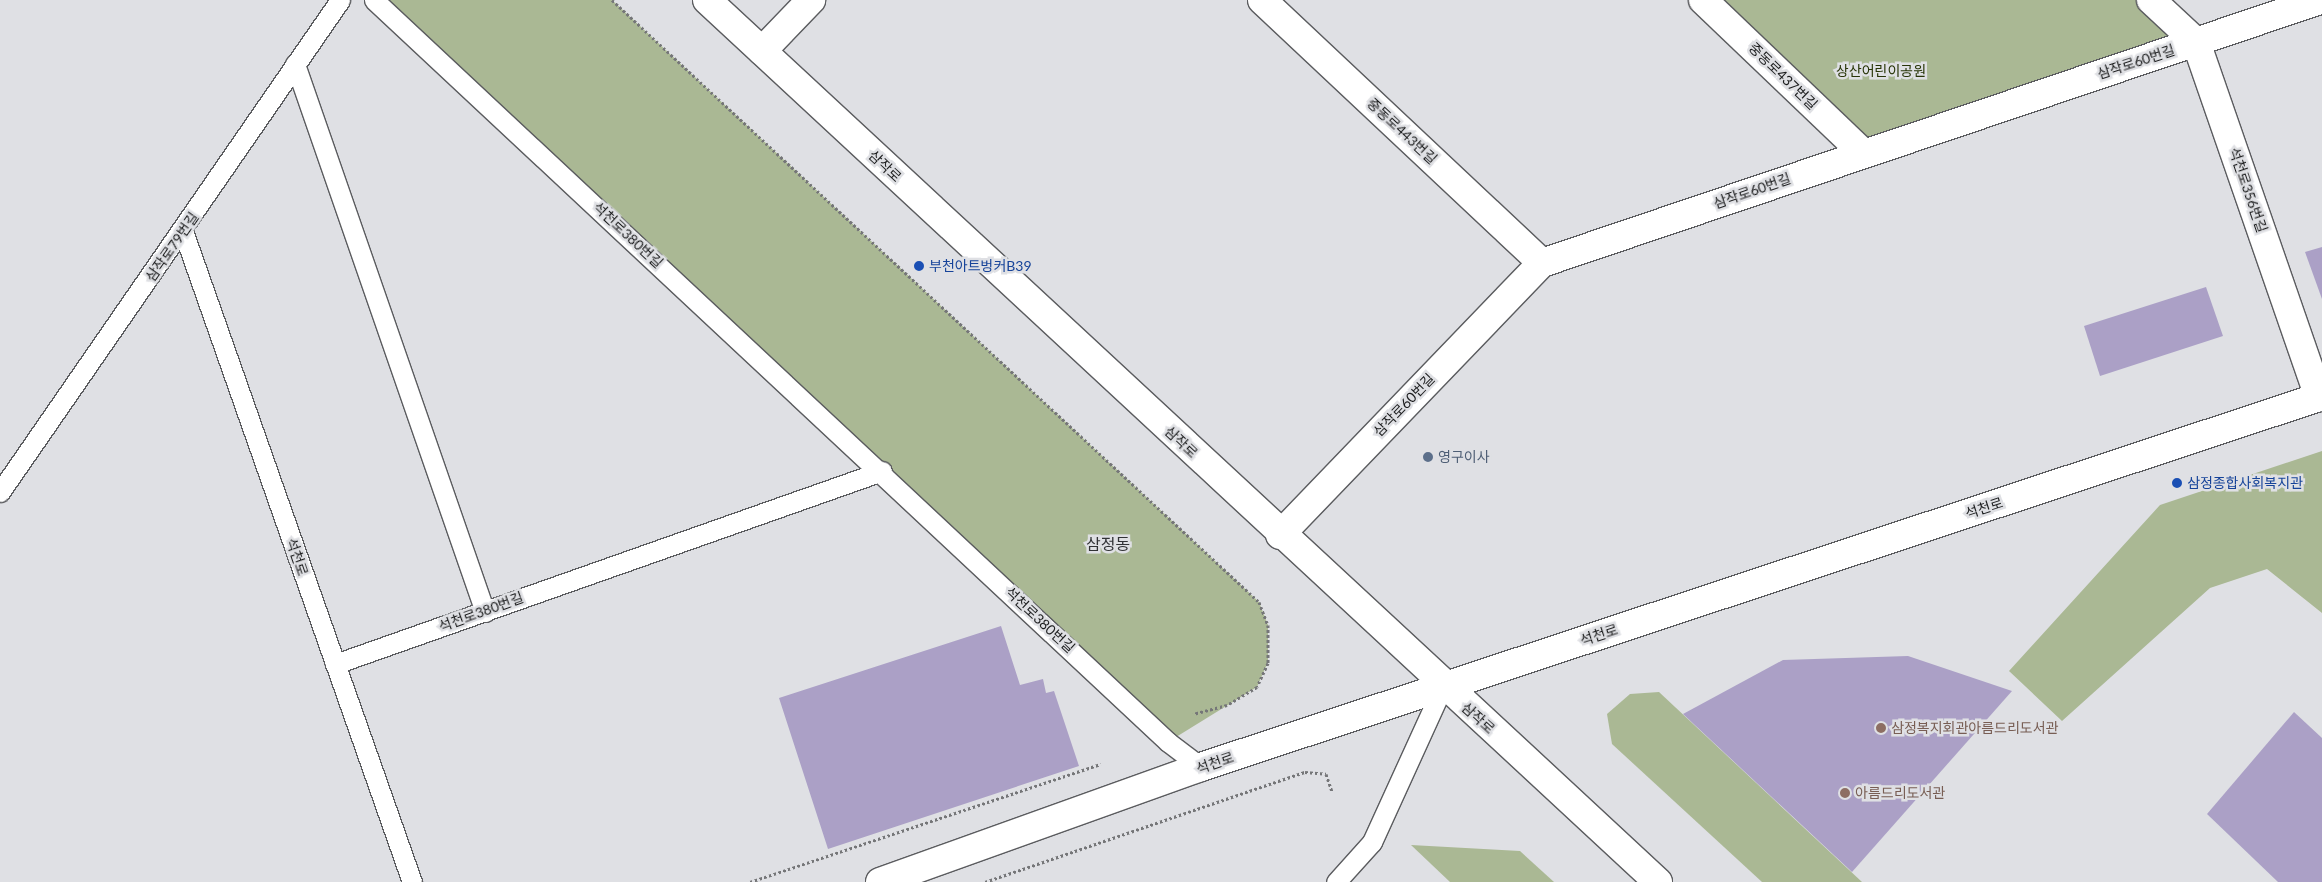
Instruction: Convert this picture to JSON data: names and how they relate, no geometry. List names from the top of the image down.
{
  "streets": {
    "street": [
      "삼작로60번길",
      "중동로437번길",
      "중동로443번길",
      "삼작로",
      "석천로356번길",
      "석천로"
    ],
    "lane": ["석천로380번길", "삼작로79번길"]
  },
  "crossings": [
    ["삼작로60번길", "중동로437번길"],
    ["삼작로60번길", "중동로443번길"],
    ["삼작로60번길", "삼작로"],
    ["삼작로60번길", "석천로356번길"],
    ["삼작로", "석천로"],
    ["석천로356번길", "석천로"],
    ["석천로380번길", "석천로"],
    ["삼작로79번길", "석천로"]
  ],
  "districts": ["삼정동"],
  "parks": ["상산어린이공원"],
  "places": [
    "부천아트벙커B39",
    "영구이사",
    "삼정종합사회복지관",
    "삼정복지회관아름드리도서관",
    "아름드리도서관"
  ]
}
